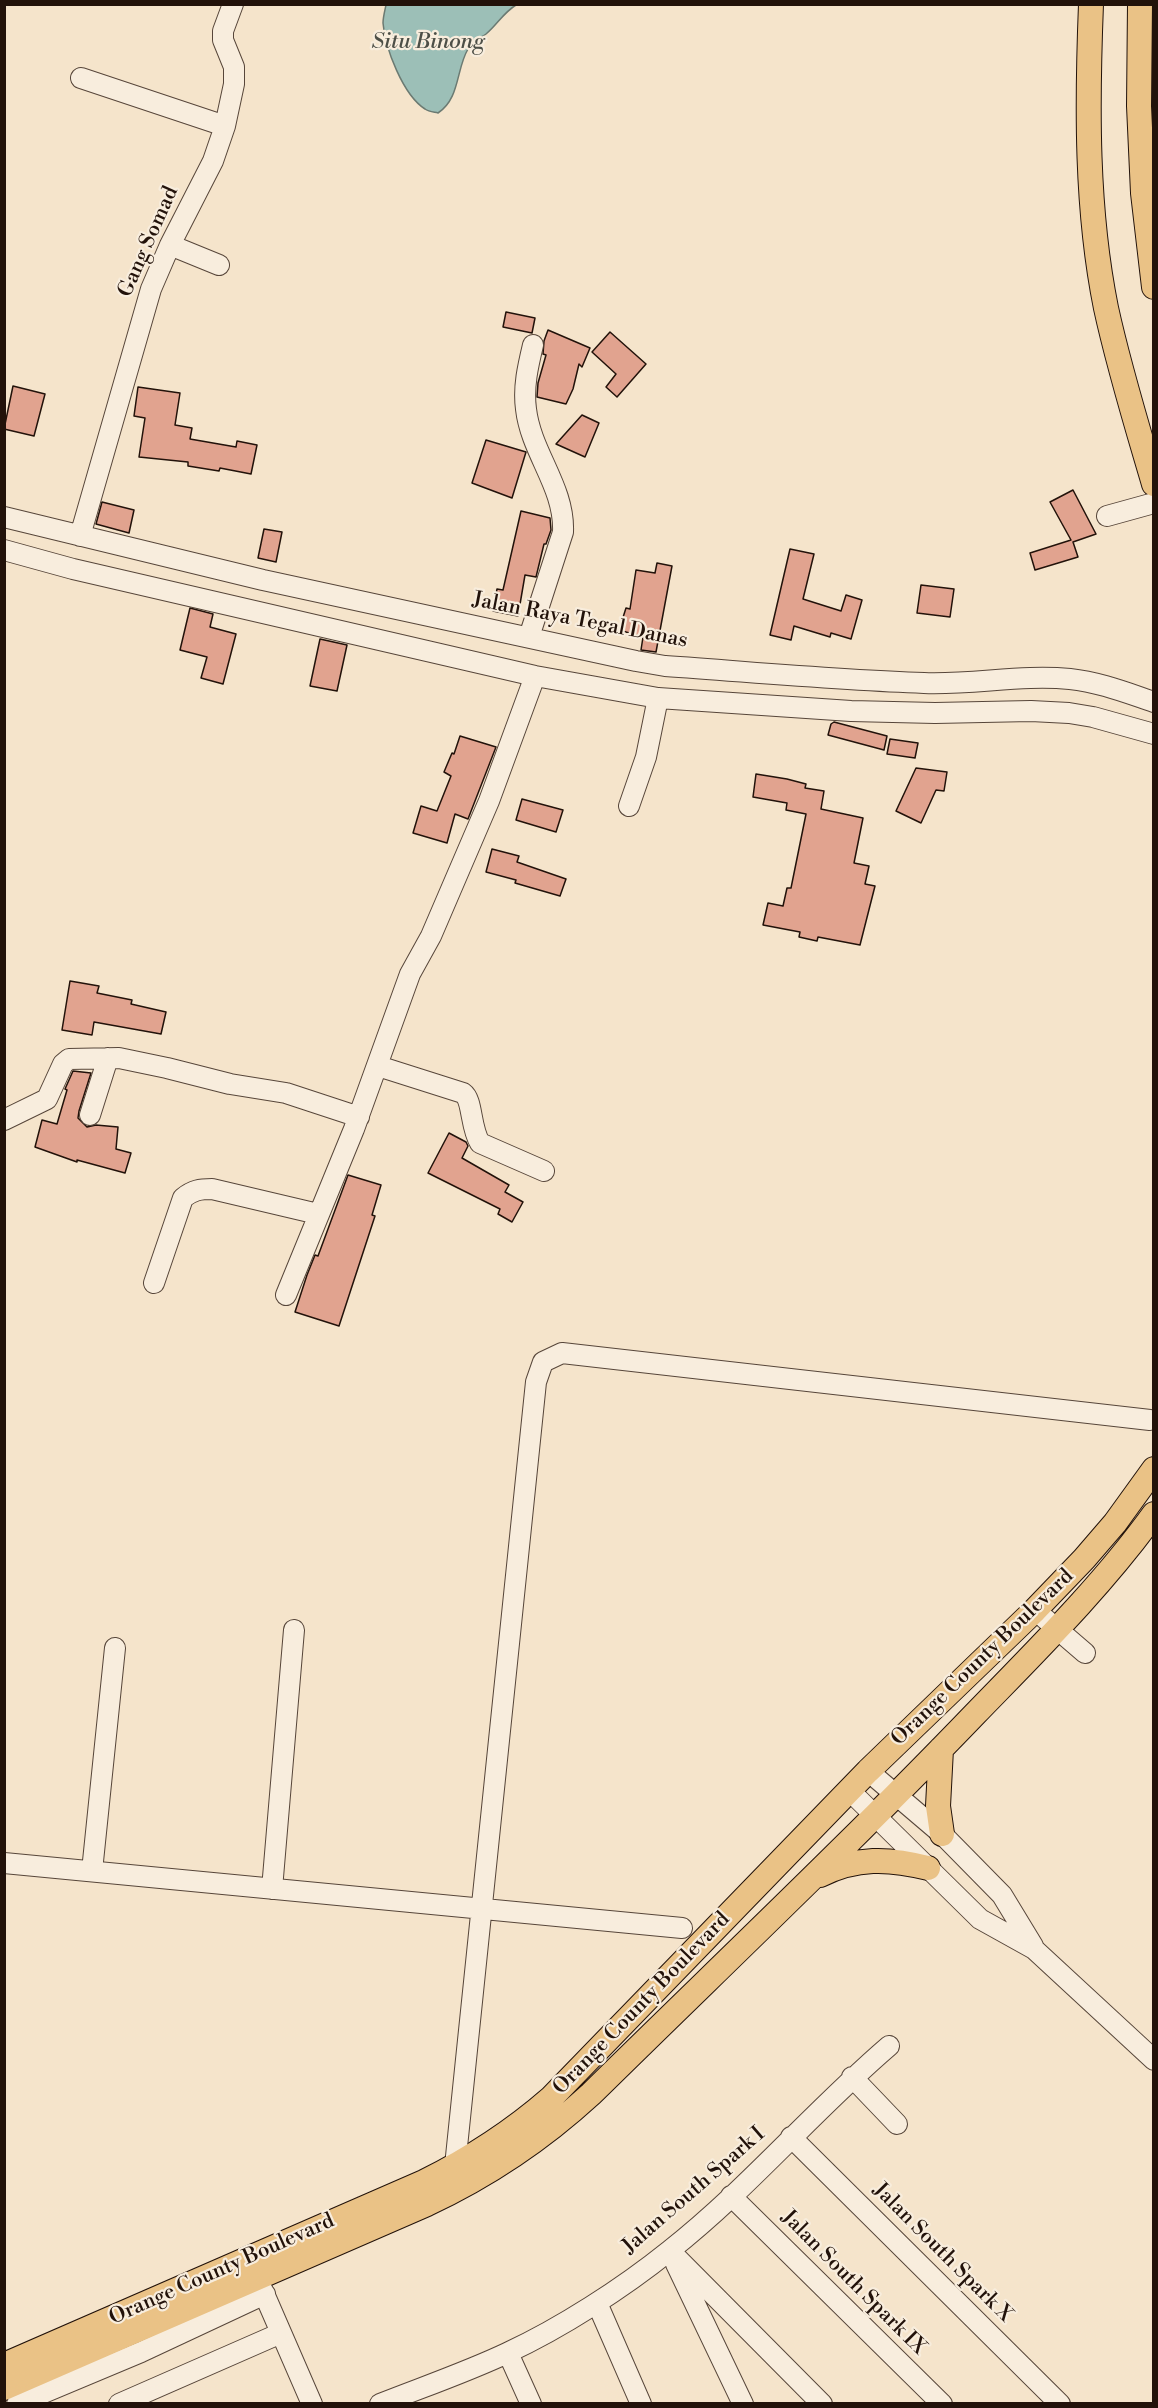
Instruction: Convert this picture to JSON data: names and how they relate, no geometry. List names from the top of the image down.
{
  "streets": {
    "main road": ["Orange County Boulevard"],
    "street": [
      "Gang Somad",
      "Jalan Raya Tegal Danas",
      "Jalan South Spark I",
      "Jalan South Spark X",
      "Jalan South Spark IX"
    ]
  },
  "crossings": [
    ["Gang Somad", "Jalan Raya Tegal Danas"],
    ["Jalan South Spark I", "Jalan South Spark X"],
    ["Jalan South Spark I", "Jalan South Spark IX"]
  ],
  "water": ["Situ Binong"]
}
